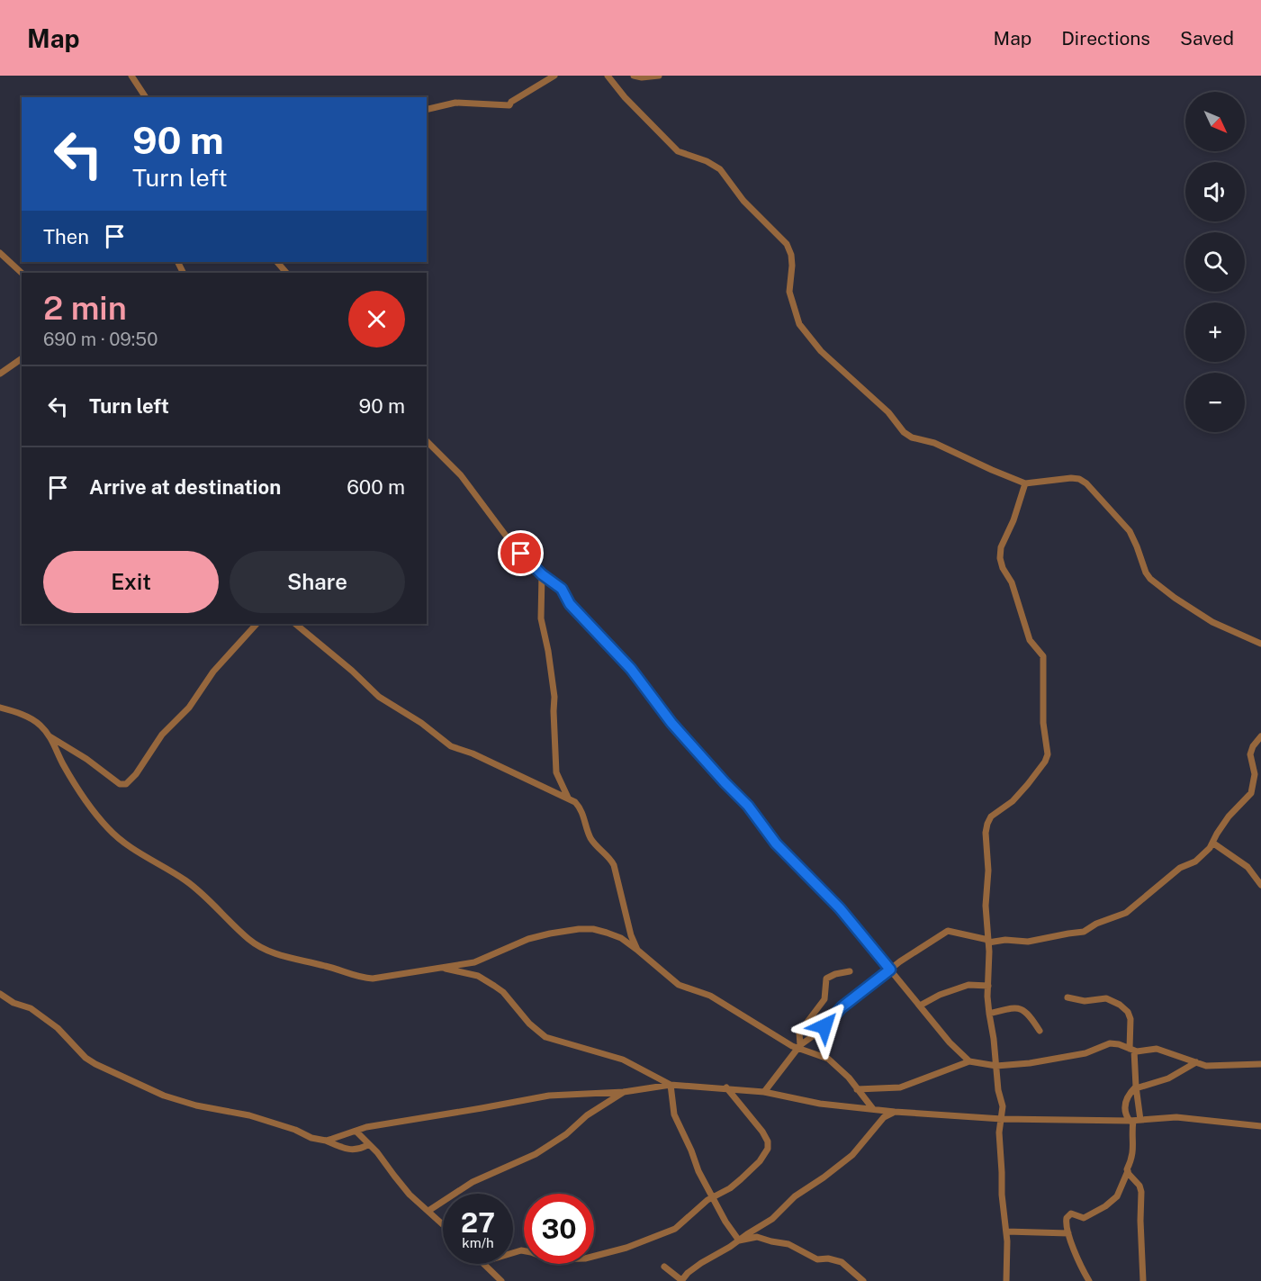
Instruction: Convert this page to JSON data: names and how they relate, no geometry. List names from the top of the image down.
{
  "north": "bottom right",
  "page": {
    "header": "Map",
    "nav": ["Map", "Directions", "Saved"],
    "map_buttons": ["+", "−"],
    "turn": ["90 m", "Turn left"],
    "then": "Then",
    "heading": ["2 min", "690 m · 09:50"],
    "list": [
      {
        "name": "Turn left",
        "value": "90 m"
      },
      {
        "name": "Arrive at destination",
        "value": "600 m"
      }
    ],
    "buttons": ["Exit", "Share"],
    "speed": "27 km/h",
    "limit": "30"
  }
}
